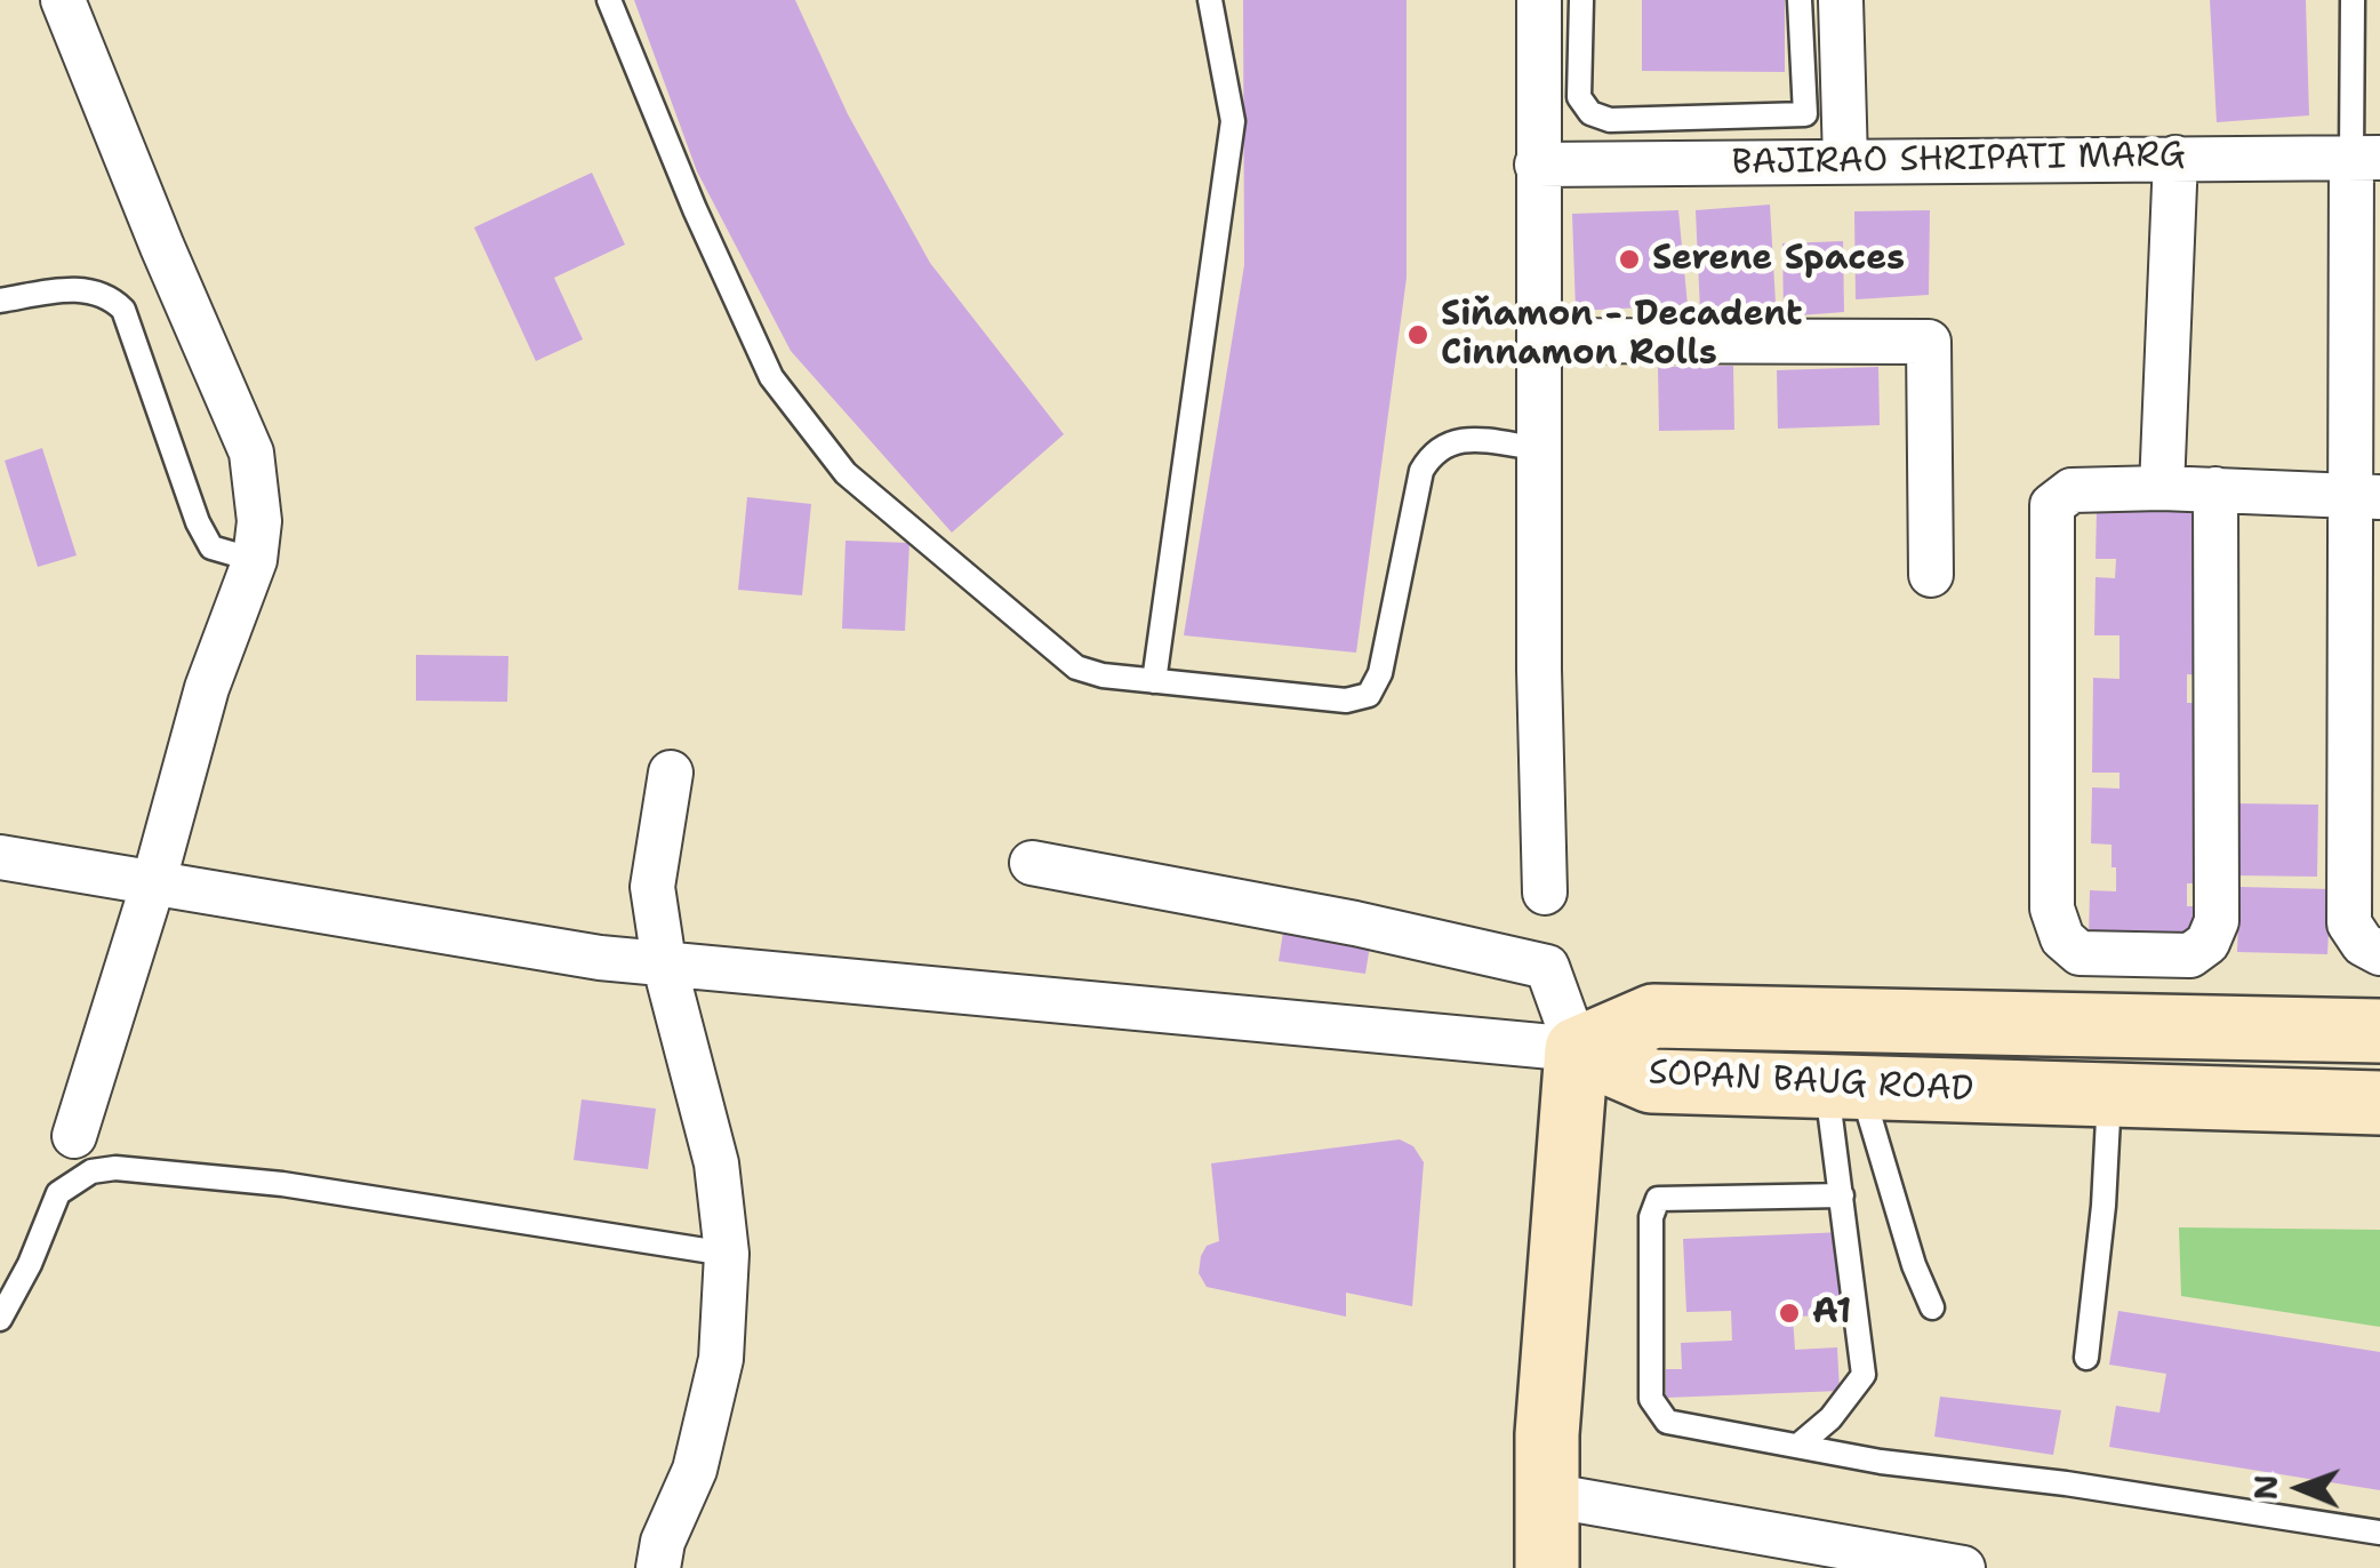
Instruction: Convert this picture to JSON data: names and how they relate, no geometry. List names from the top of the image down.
{
  "streets": {
    "street": ["BAJIRAO SHRIPATI MARG", "SOPAN BAUG ROAD"]
  },
  "places": ["Serene Spaces", "Siňamon - Decadent Cinnamon Rolls", "A1"],
  "north": "left"
}
